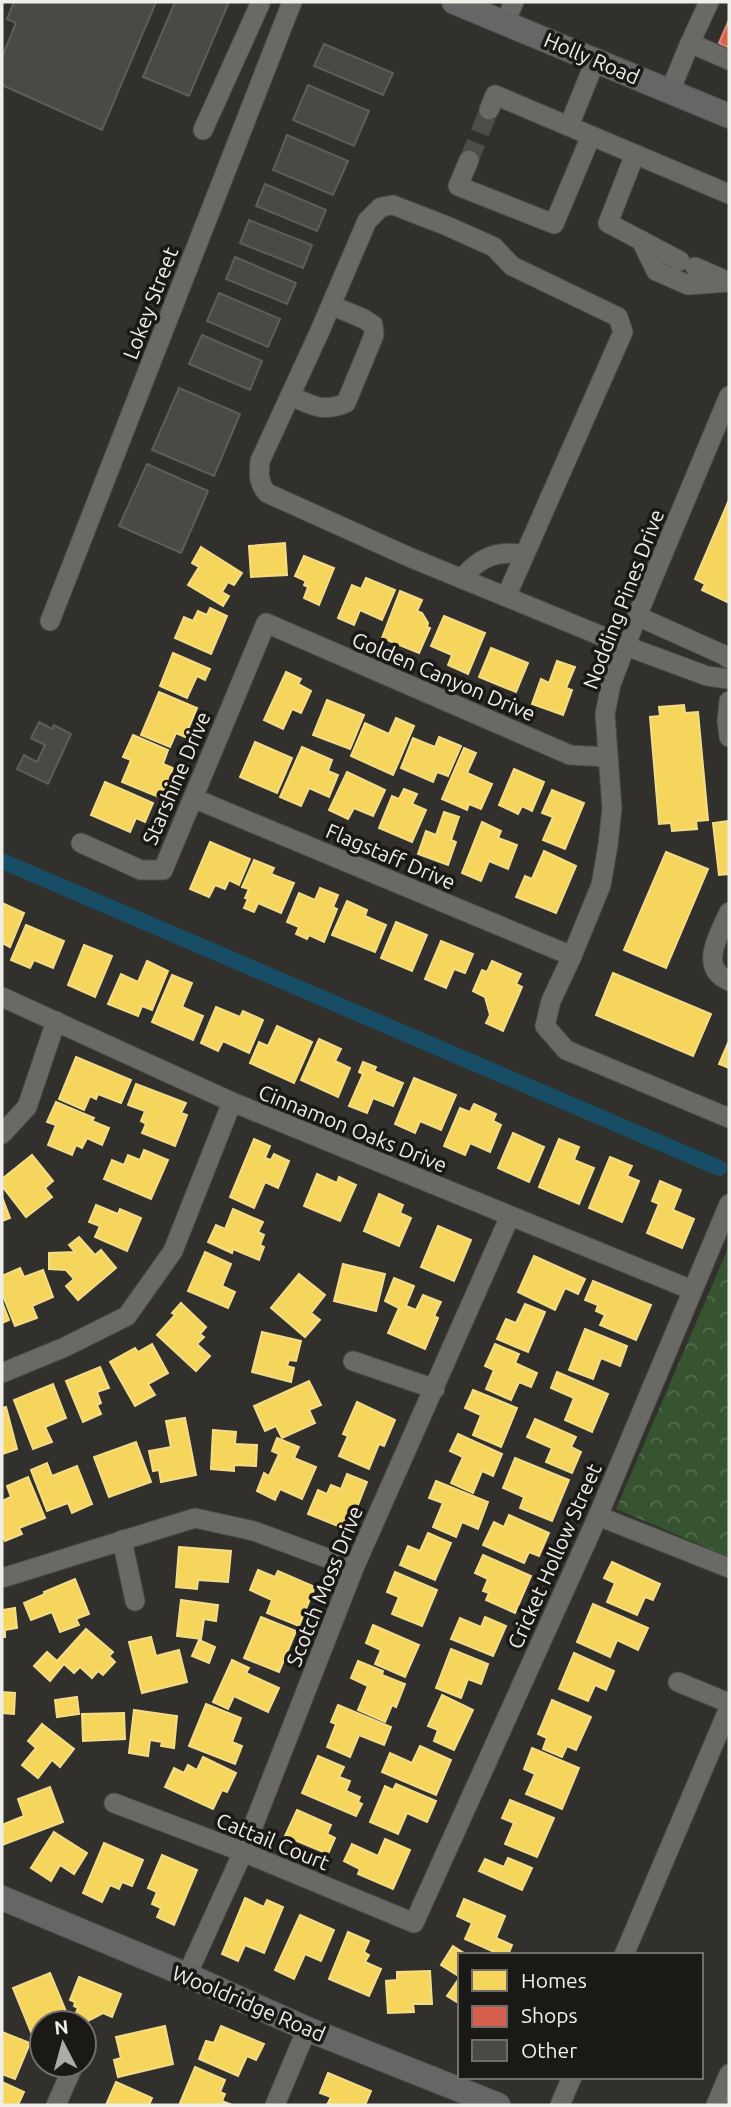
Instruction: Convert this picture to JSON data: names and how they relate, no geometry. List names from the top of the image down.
{
  "streets": {
    "main road": ["Holly Road", "Wooldridge Road"],
    "street": [
      "Lokey Street",
      "Nodding Pines Drive",
      "Golden Canyon Drive",
      "Starshine Drive",
      "Flagstaff Drive",
      "Cinnamon Oaks Drive",
      "Cricket Hollow Street",
      "Scotch Moss Drive",
      "Cattail Court"
    ]
  },
  "crossings": [
    ["Nodding Pines Drive", "Golden Canyon Drive"],
    ["Nodding Pines Drive", "Flagstaff Drive"],
    ["Golden Canyon Drive", "Starshine Drive"],
    ["Starshine Drive", "Flagstaff Drive"],
    ["Cinnamon Oaks Drive", "Cricket Hollow Street"],
    ["Cinnamon Oaks Drive", "Scotch Moss Drive"],
    ["Cricket Hollow Street", "Cattail Court"],
    ["Scotch Moss Drive", "Cattail Court"],
    ["Scotch Moss Drive", "Wooldridge Road"]
  ],
  "legend": ["Homes", "Shops", "Other"],
  "north": "top"
}
